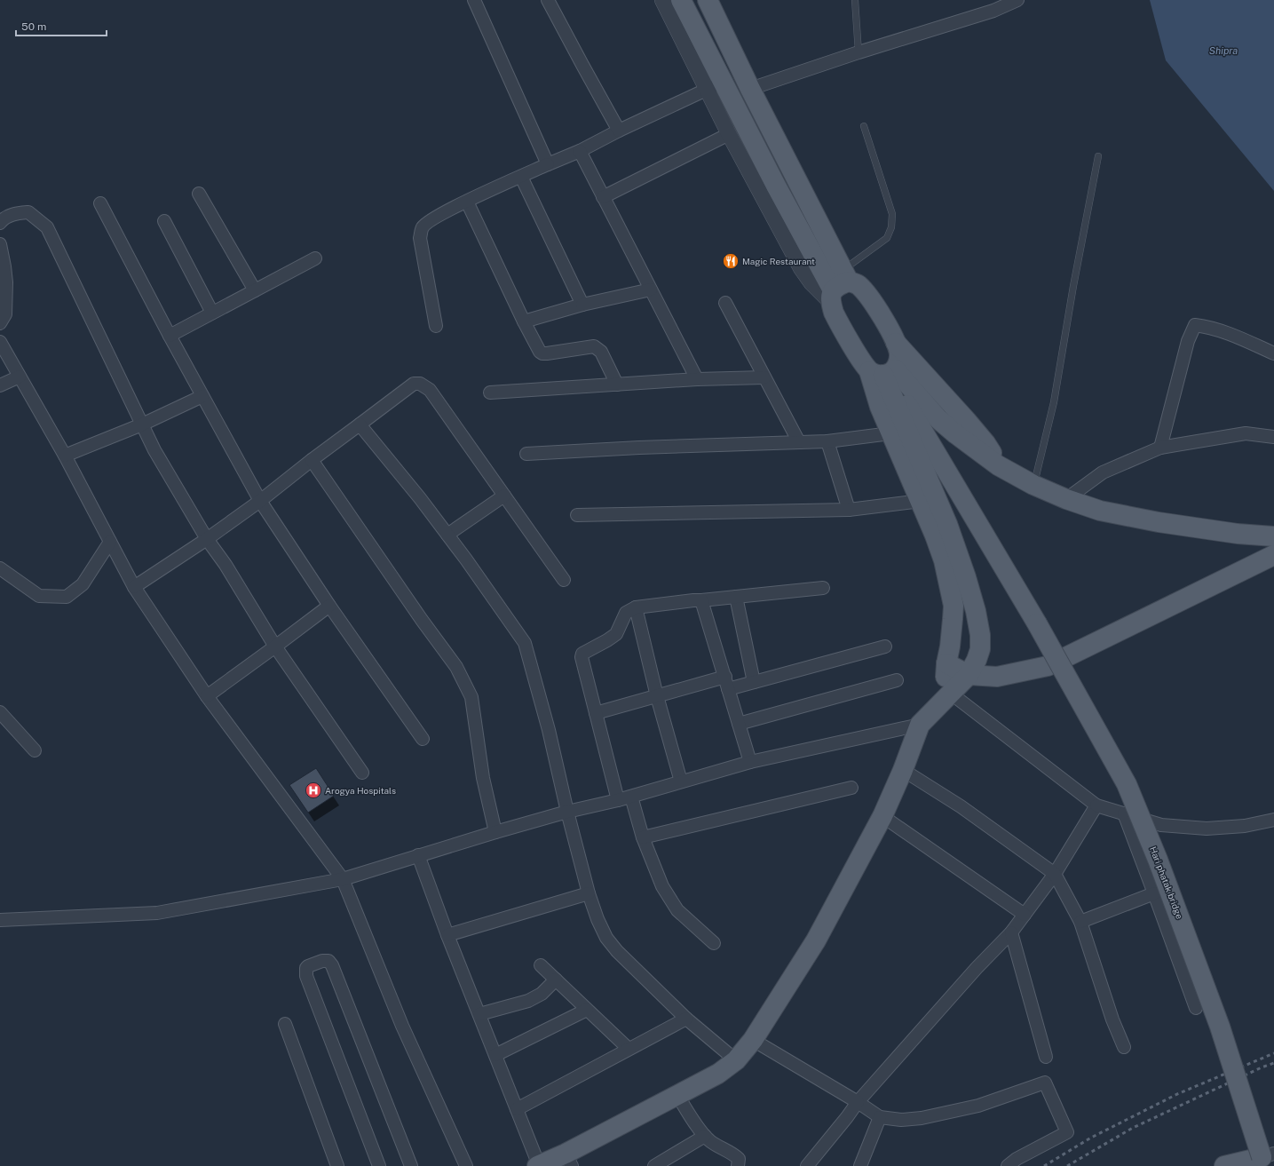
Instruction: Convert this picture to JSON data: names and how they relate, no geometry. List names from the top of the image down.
{
  "streets": {
    "main road": ["Hari phatak bridge"]
  },
  "water": ["Shipra"],
  "places": {
    "restaurant": ["Magic Restaurant"],
    "hospital": ["Arogya Hospitals"]
  },
  "scale_bar": "50 m"
}
